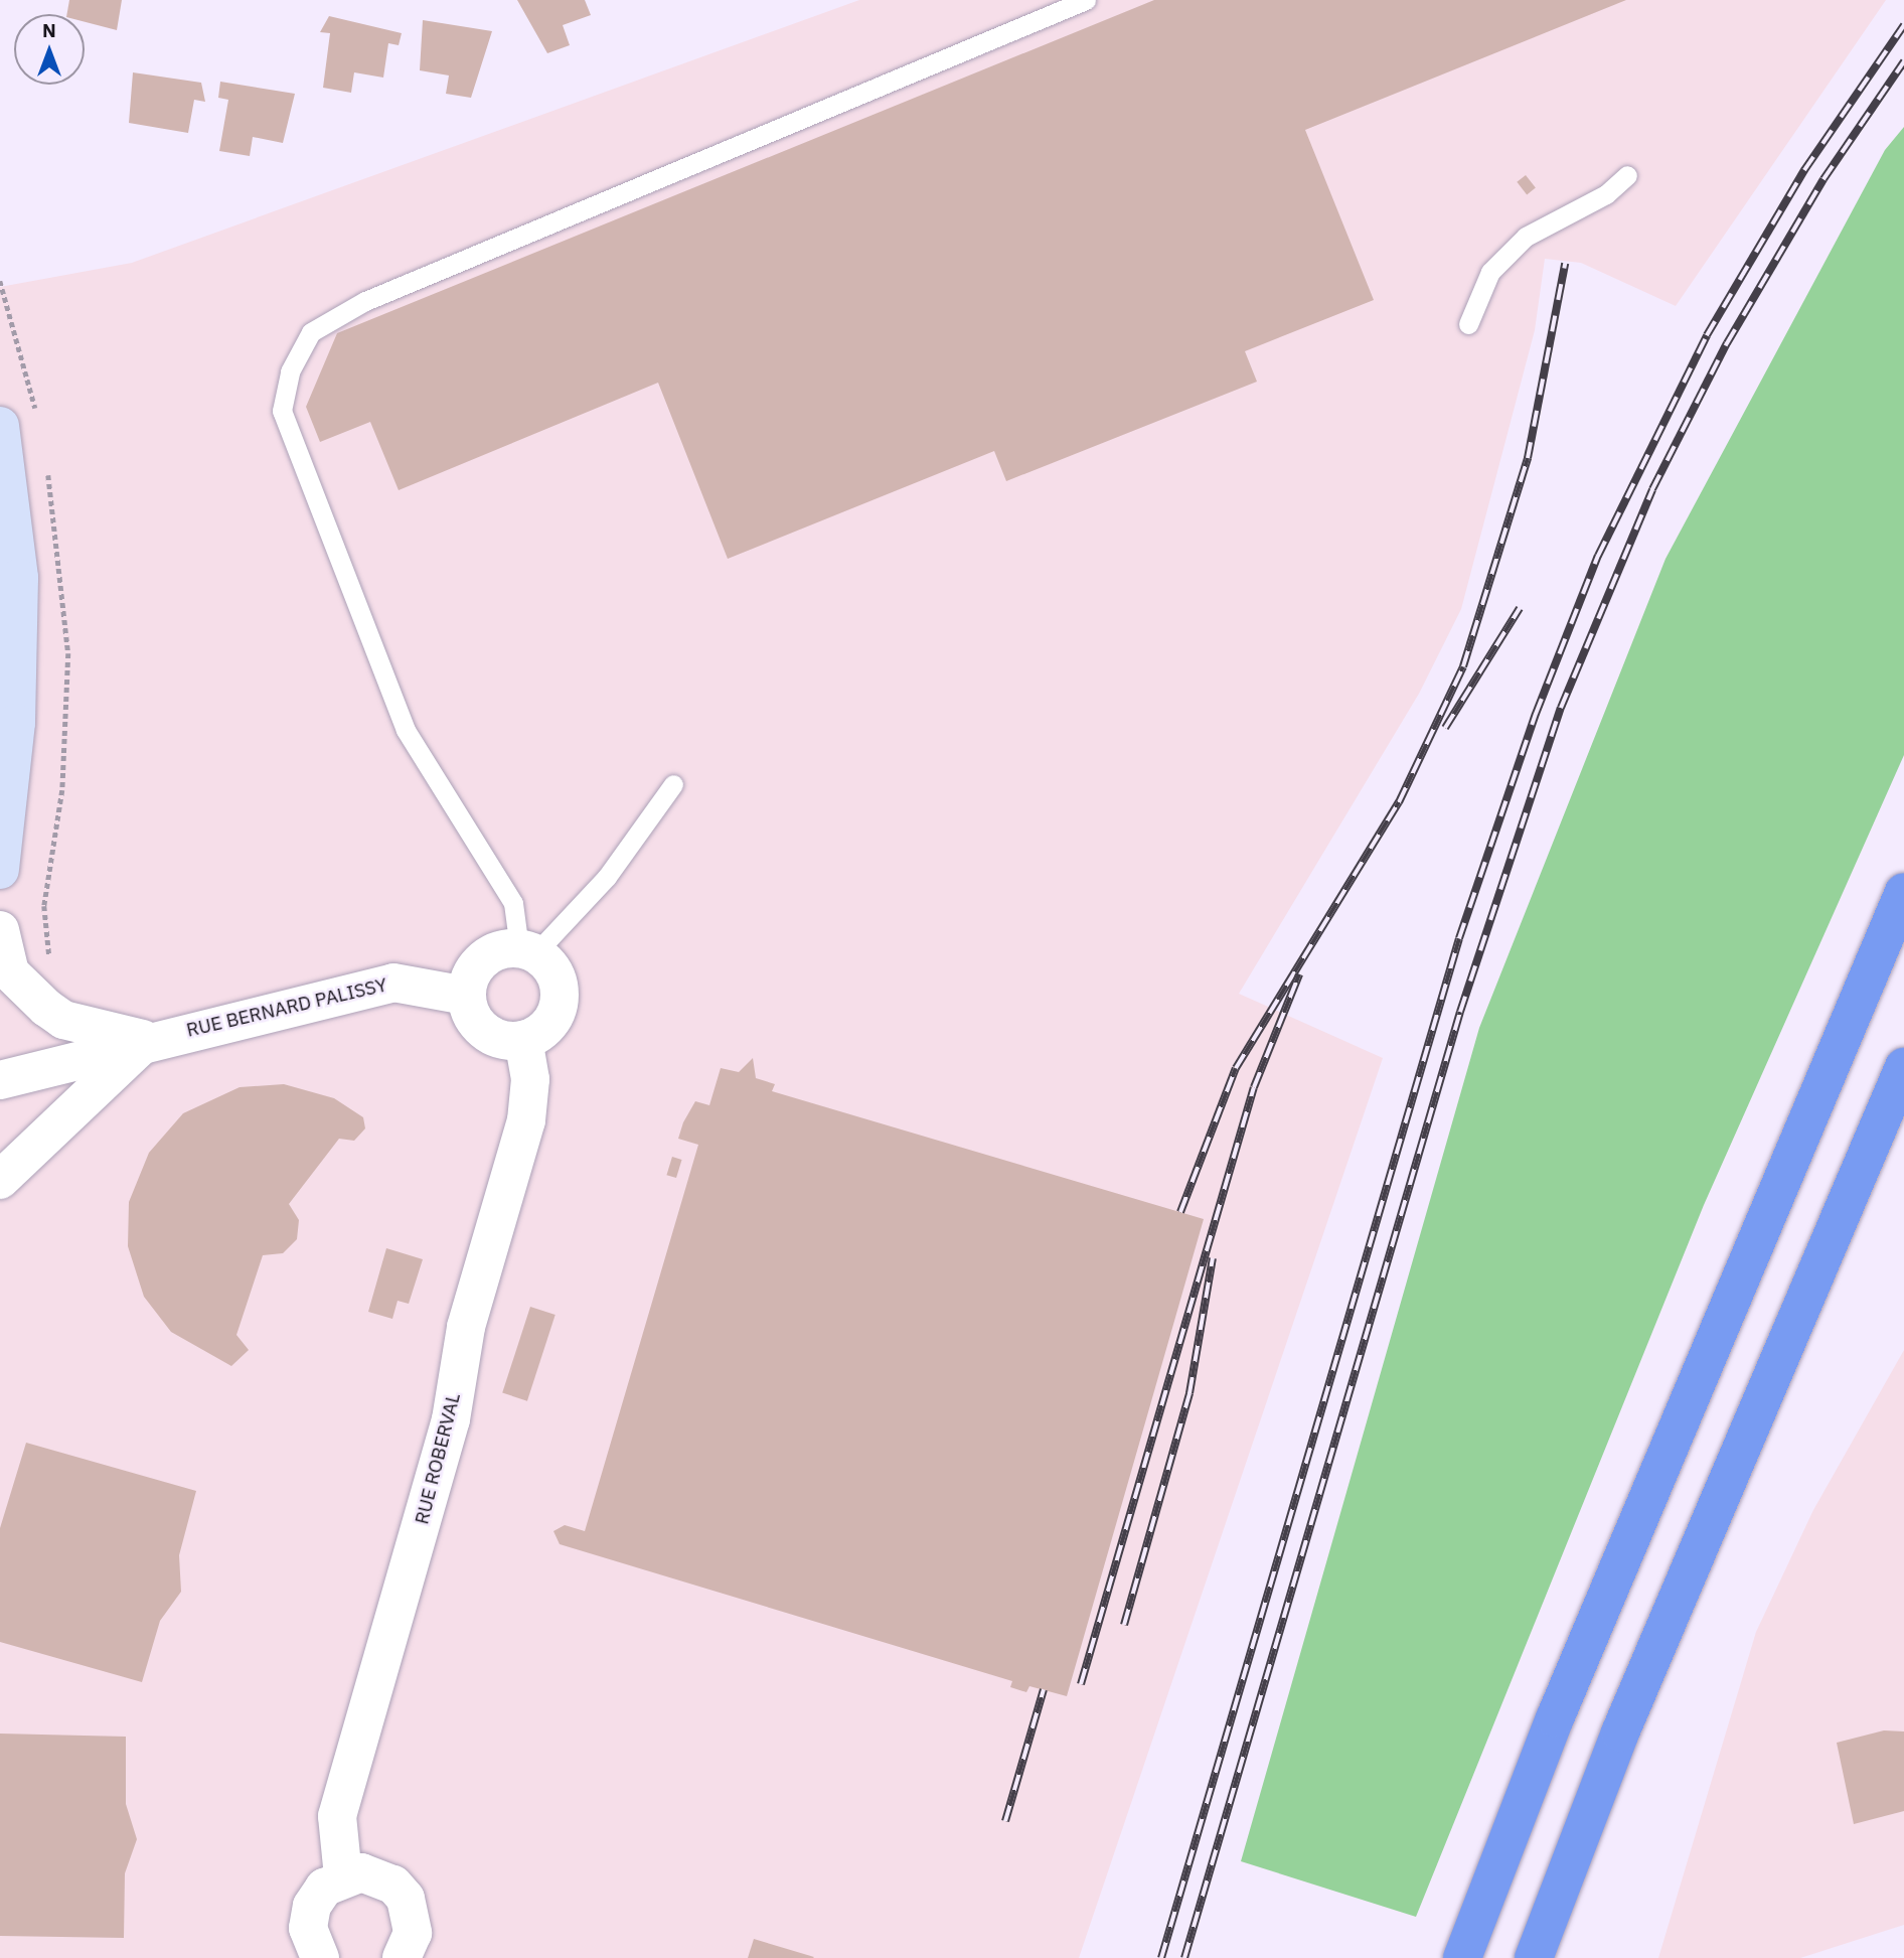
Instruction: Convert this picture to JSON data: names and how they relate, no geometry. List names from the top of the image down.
{
  "streets": {
    "street": ["RUE BERNARD PALISSY", "RUE ROBERVAL"]
  },
  "crossings": [
    ["RUE BERNARD PALISSY", "RUE ROBERVAL"]
  ],
  "north": "top"
}
